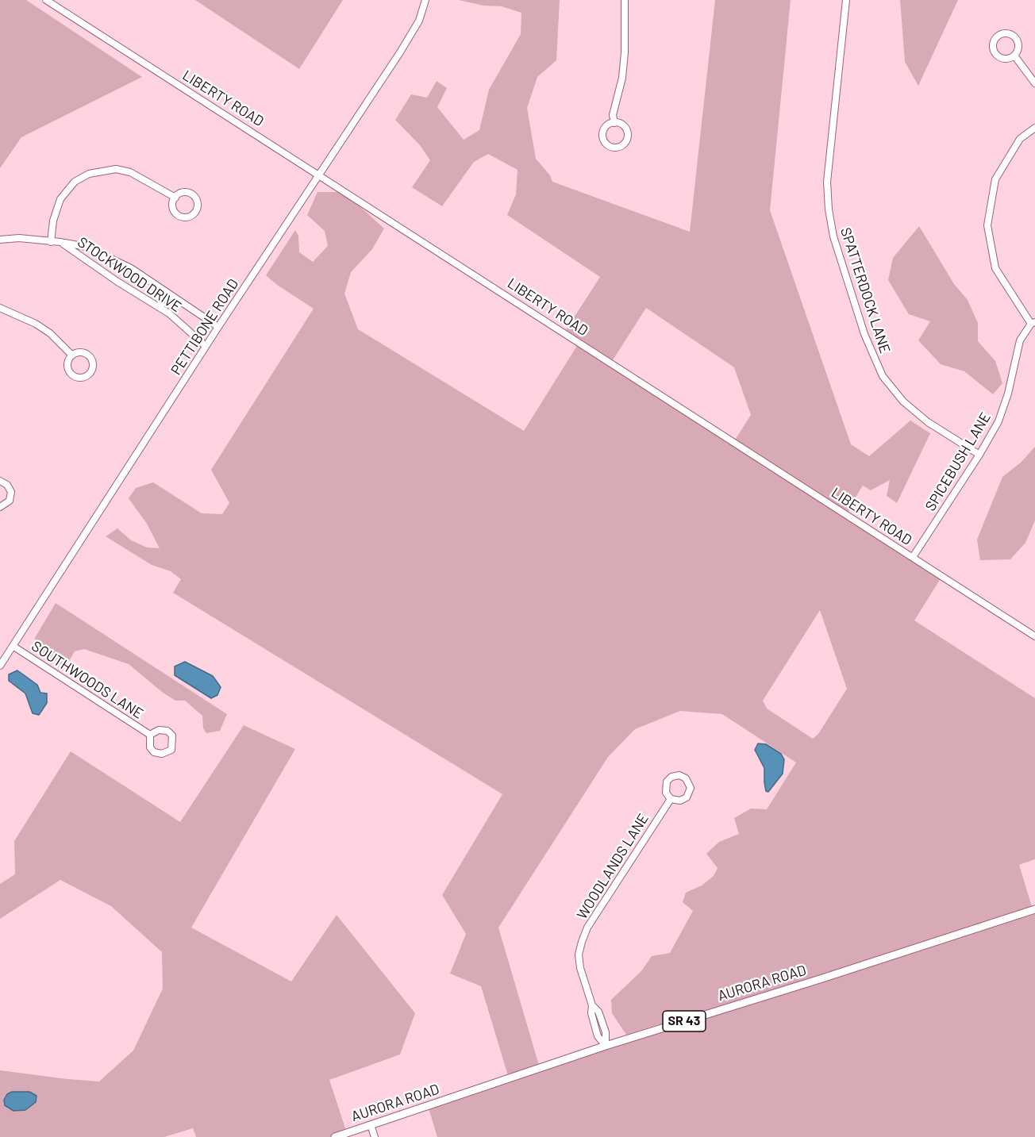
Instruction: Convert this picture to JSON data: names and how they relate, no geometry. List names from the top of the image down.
{
  "streets": {
    "main road": ["AURORA ROAD", "SR 43"],
    "street": [
      "LIBERTY ROAD",
      "STOCKWOOD DRIVE",
      "SPATTERDOCK LANE",
      "PETTIBONE ROAD",
      "SPICEBUSH LANE",
      "SOUTHWOODS LANE",
      "WOODLANDS LANE"
    ]
  },
  "crossings": [
    ["LIBERTY ROAD", "PETTIBONE ROAD"],
    ["LIBERTY ROAD", "SPICEBUSH LANE"],
    ["STOCKWOOD DRIVE", "PETTIBONE ROAD"],
    ["SPATTERDOCK LANE", "SPICEBUSH LANE"],
    ["PETTIBONE ROAD", "SOUTHWOODS LANE"],
    ["WOODLANDS LANE", "AURORA ROAD"]
  ]
}
